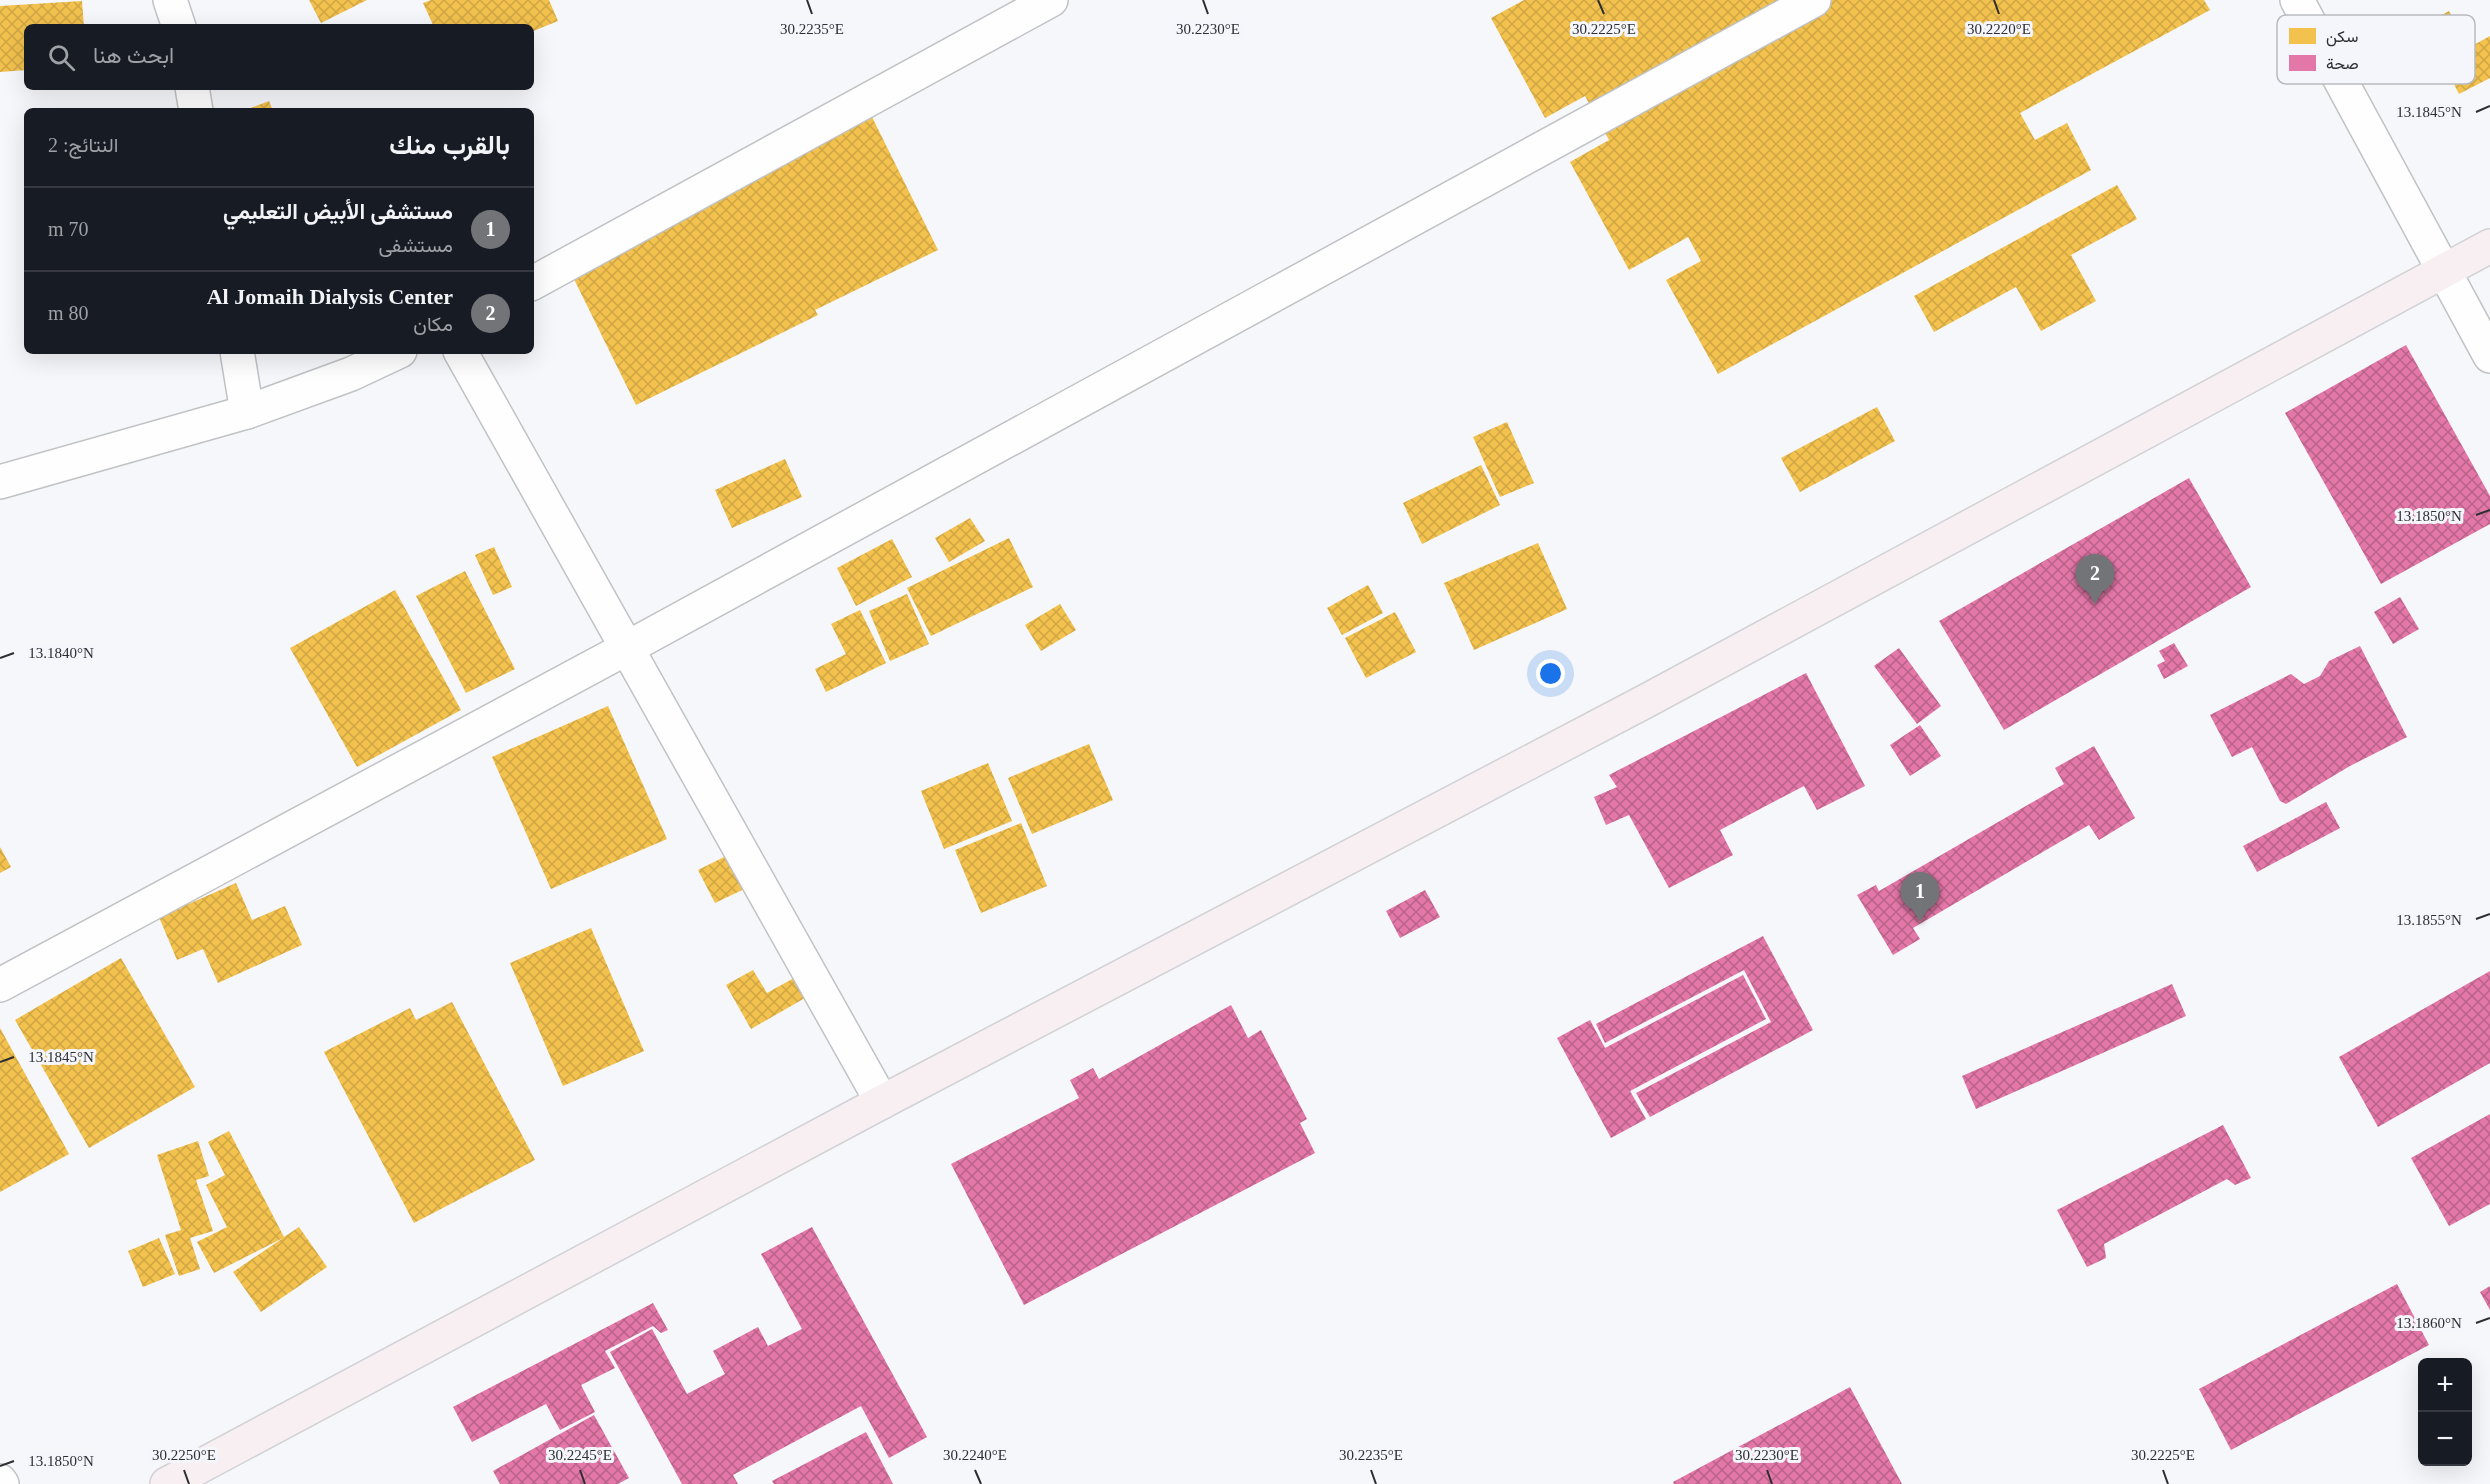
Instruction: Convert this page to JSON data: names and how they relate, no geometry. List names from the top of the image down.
{
  "legend": ["سكن", "صحة"],
  "page": {
    "search": "ابحث هنا",
    "heading": ["بالقرب منك", "النتائج: 2"],
    "list": [
      {
        "mark": "1",
        "name": "مستشفى الأبيض التعليمي",
        "note": "مستشفى",
        "value": "70 m"
      },
      {
        "mark": "2",
        "name": "Al Jomaih Dialysis Center",
        "note": "مكان",
        "value": "80 m"
      }
    ],
    "pins": ["2", "1"],
    "map_buttons": ["+", "−"]
  },
  "coordinates": [
    "30.2235°E",
    "30.2230°E",
    "30.2225°E",
    "30.2220°E",
    "13.1845°N",
    "13.1850°N",
    "13.1840°N",
    "13.1855°N",
    "13.1860°N",
    "30.2250°E",
    "30.2245°E",
    "30.2240°E"
  ]
}
